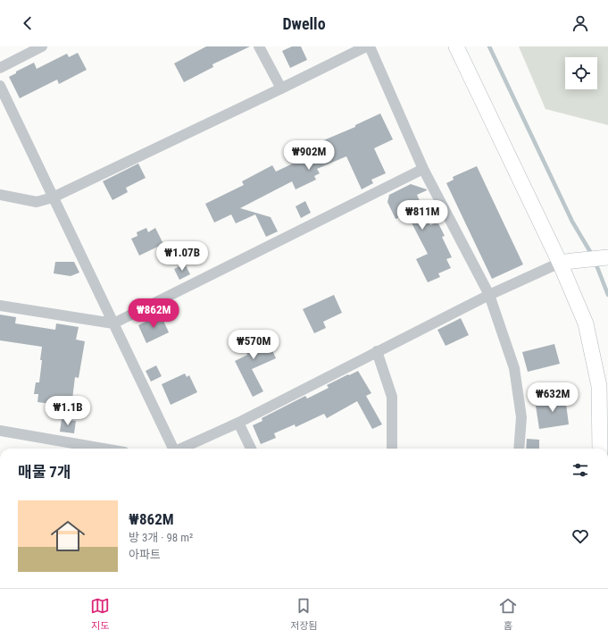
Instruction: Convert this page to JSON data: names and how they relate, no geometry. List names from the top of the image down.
{
  "page": {
    "header": "Dwello",
    "price": [
      "₩902M",
      "₩811M",
      "₩1.07B",
      "₩862M",
      "₩570M",
      "₩632M",
      "₩1.1B"
    ],
    "heading": "매물 7개",
    "list": [
      {
        "name": "₩862M",
        "note": "방 3개 · 98 m² · 아파트"
      }
    ],
    "tabs": ["지도", "저장됨", "홈"]
  }
}
